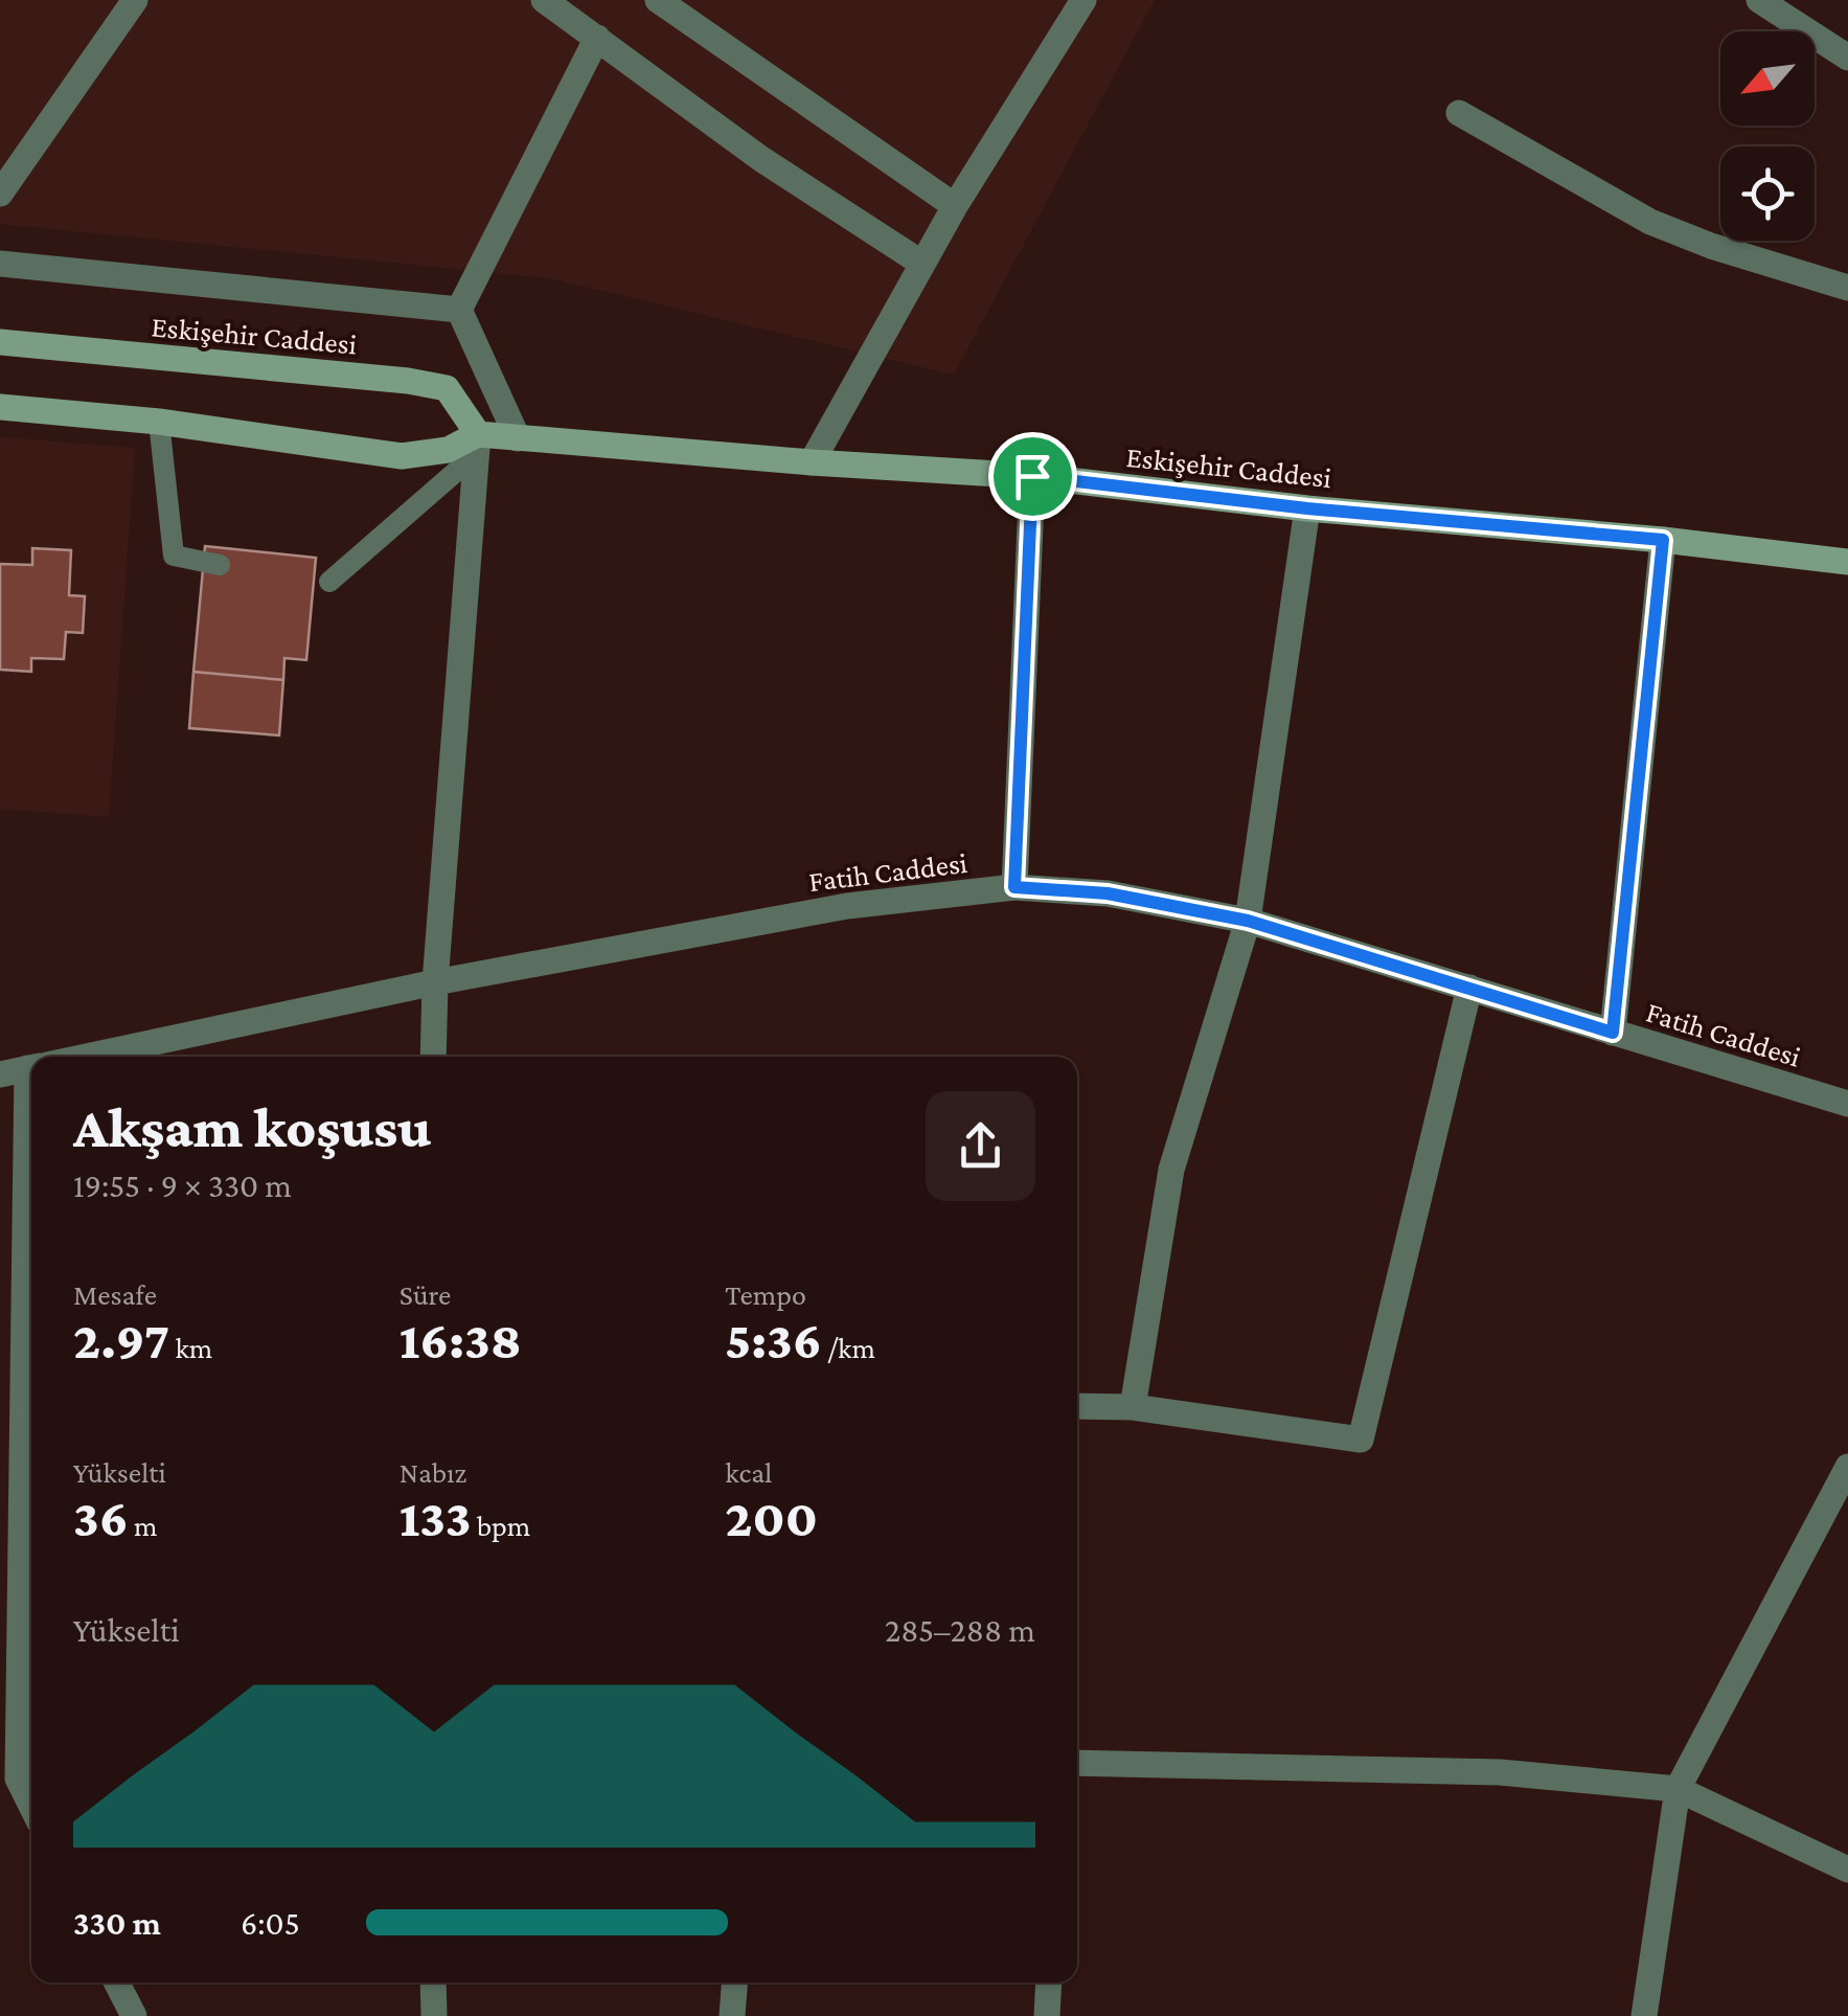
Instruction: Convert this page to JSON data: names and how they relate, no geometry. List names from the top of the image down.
{
  "streets": {
    "main road": ["Eskişehir Caddesi"],
    "street": ["Fatih Caddesi"]
  },
  "north": "bottom left",
  "page": {
    "heading": ["Akşam koşusu", "19:55 · 9 × 330 m"],
    "stats": [
      ["Mesafe", "2.97 km"],
      ["Süre", "16:38"],
      ["Tempo", "5:36 /km"],
      ["Yükselti", "36 m"],
      ["Nabız", "133 bpm"],
      ["kcal", "200"]
    ],
    "chart": ["Yükselti", "285–288 m"],
    "list": [
      {
        "name": "330 m",
        "note": "6:05"
      }
    ]
  }
}
